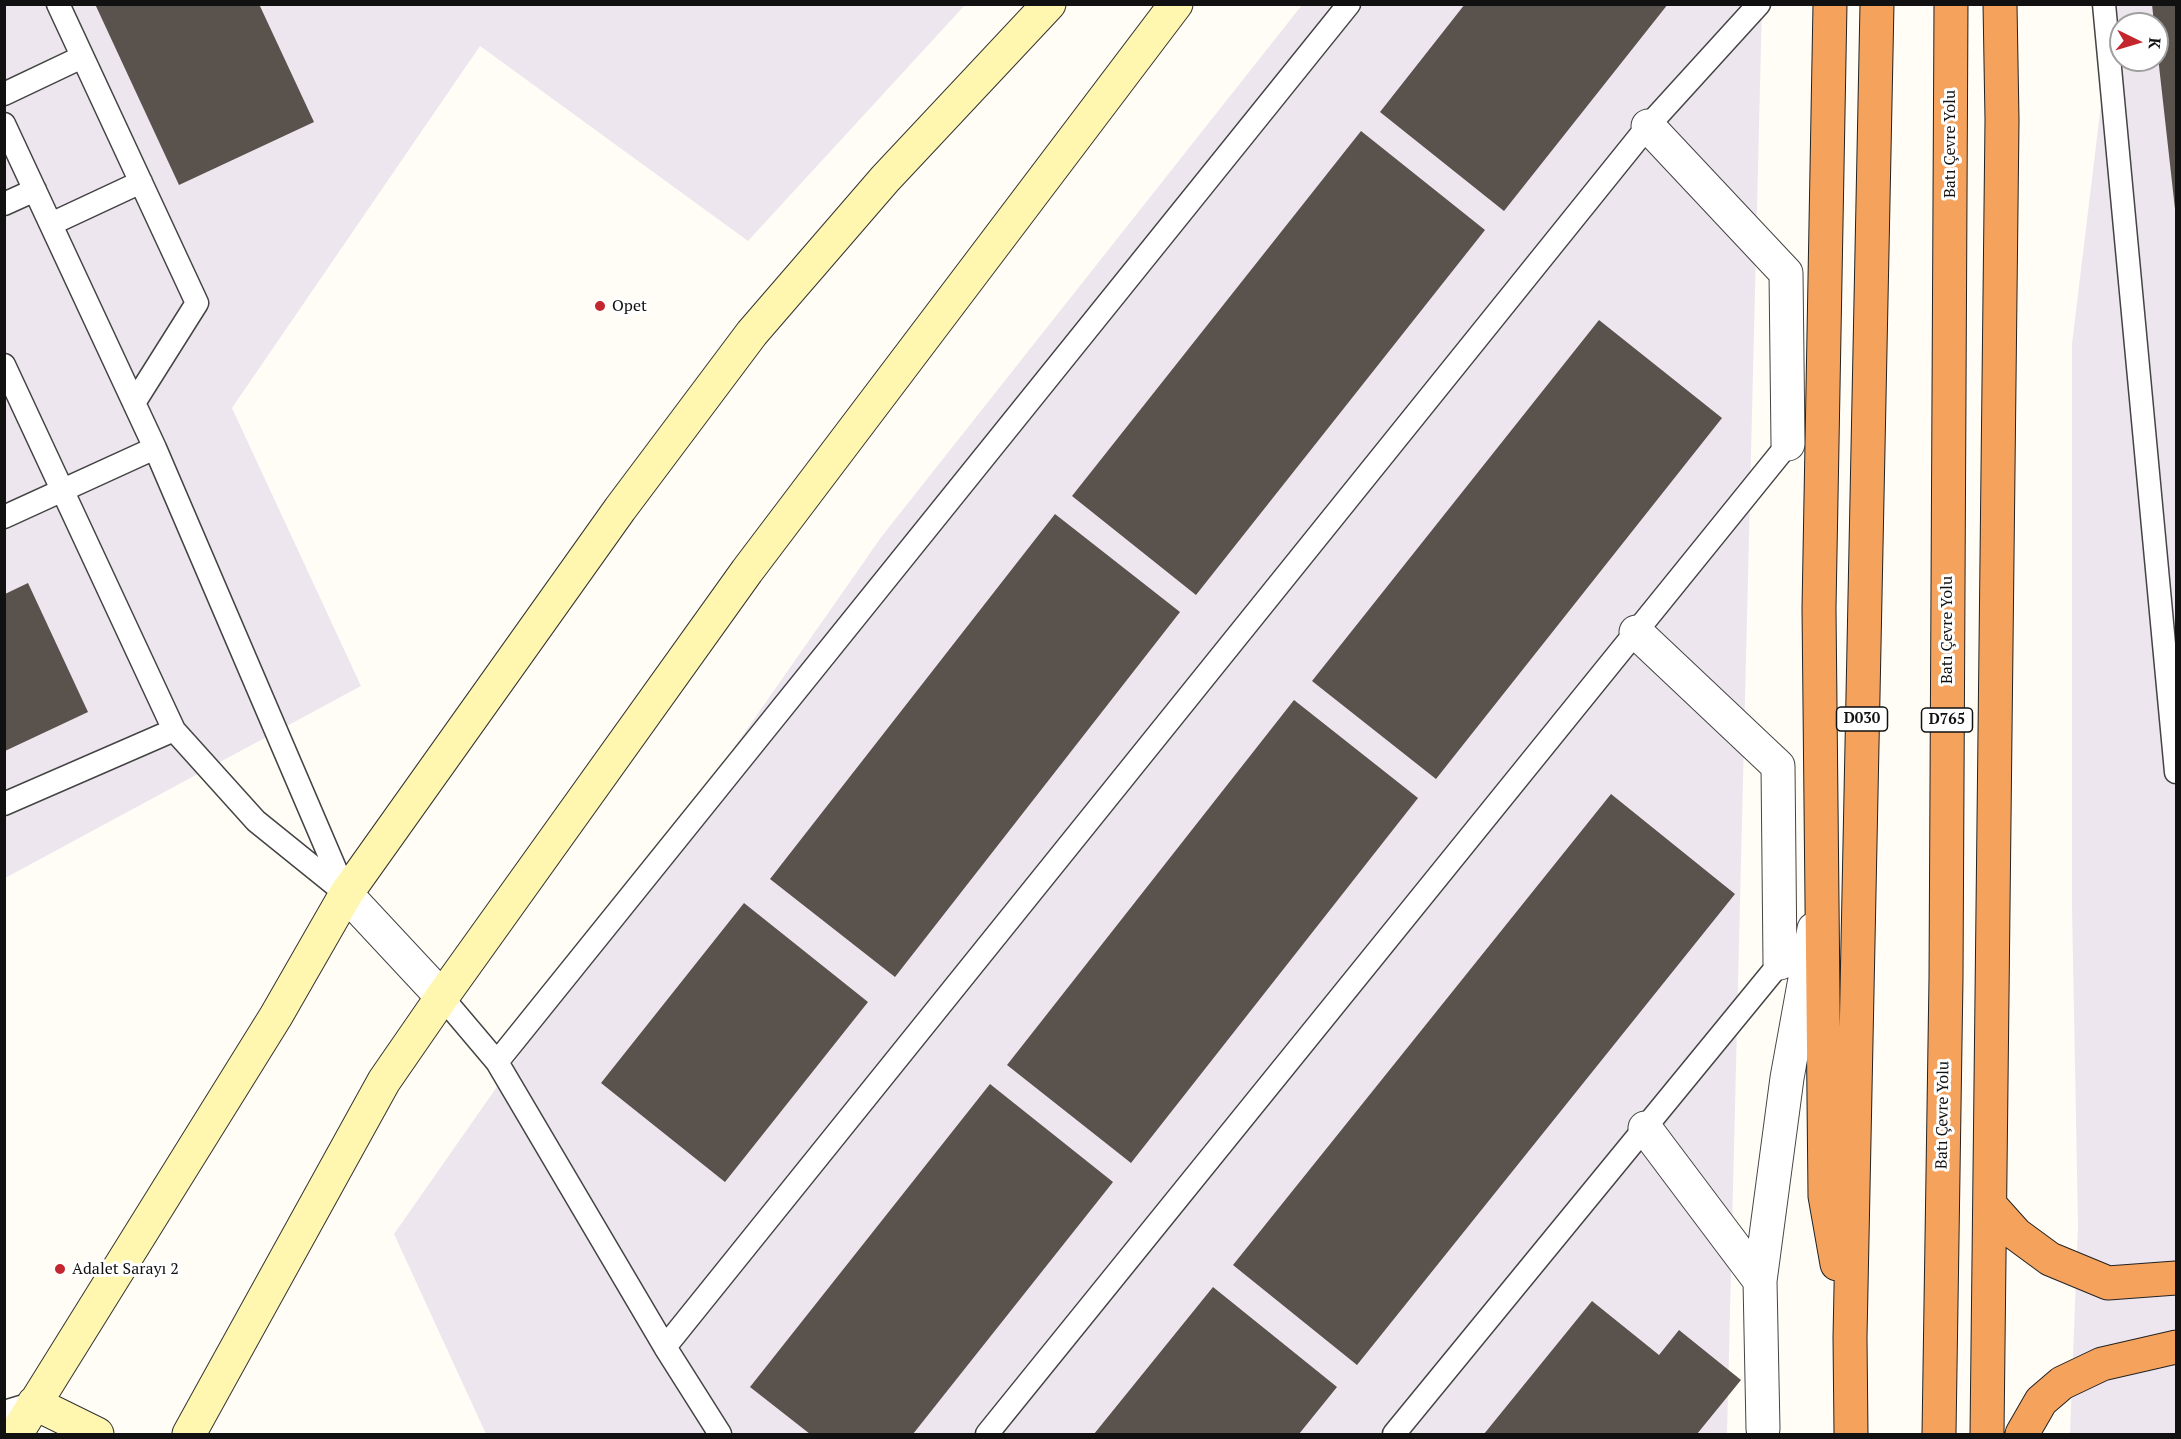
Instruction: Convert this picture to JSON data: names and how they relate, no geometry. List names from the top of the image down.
{
  "streets": {
    "highway": ["Batı Çevre Yolu", "D030", "D765"]
  },
  "places": ["Opet", "Adalet Sarayı 2"],
  "north": "right"
}
